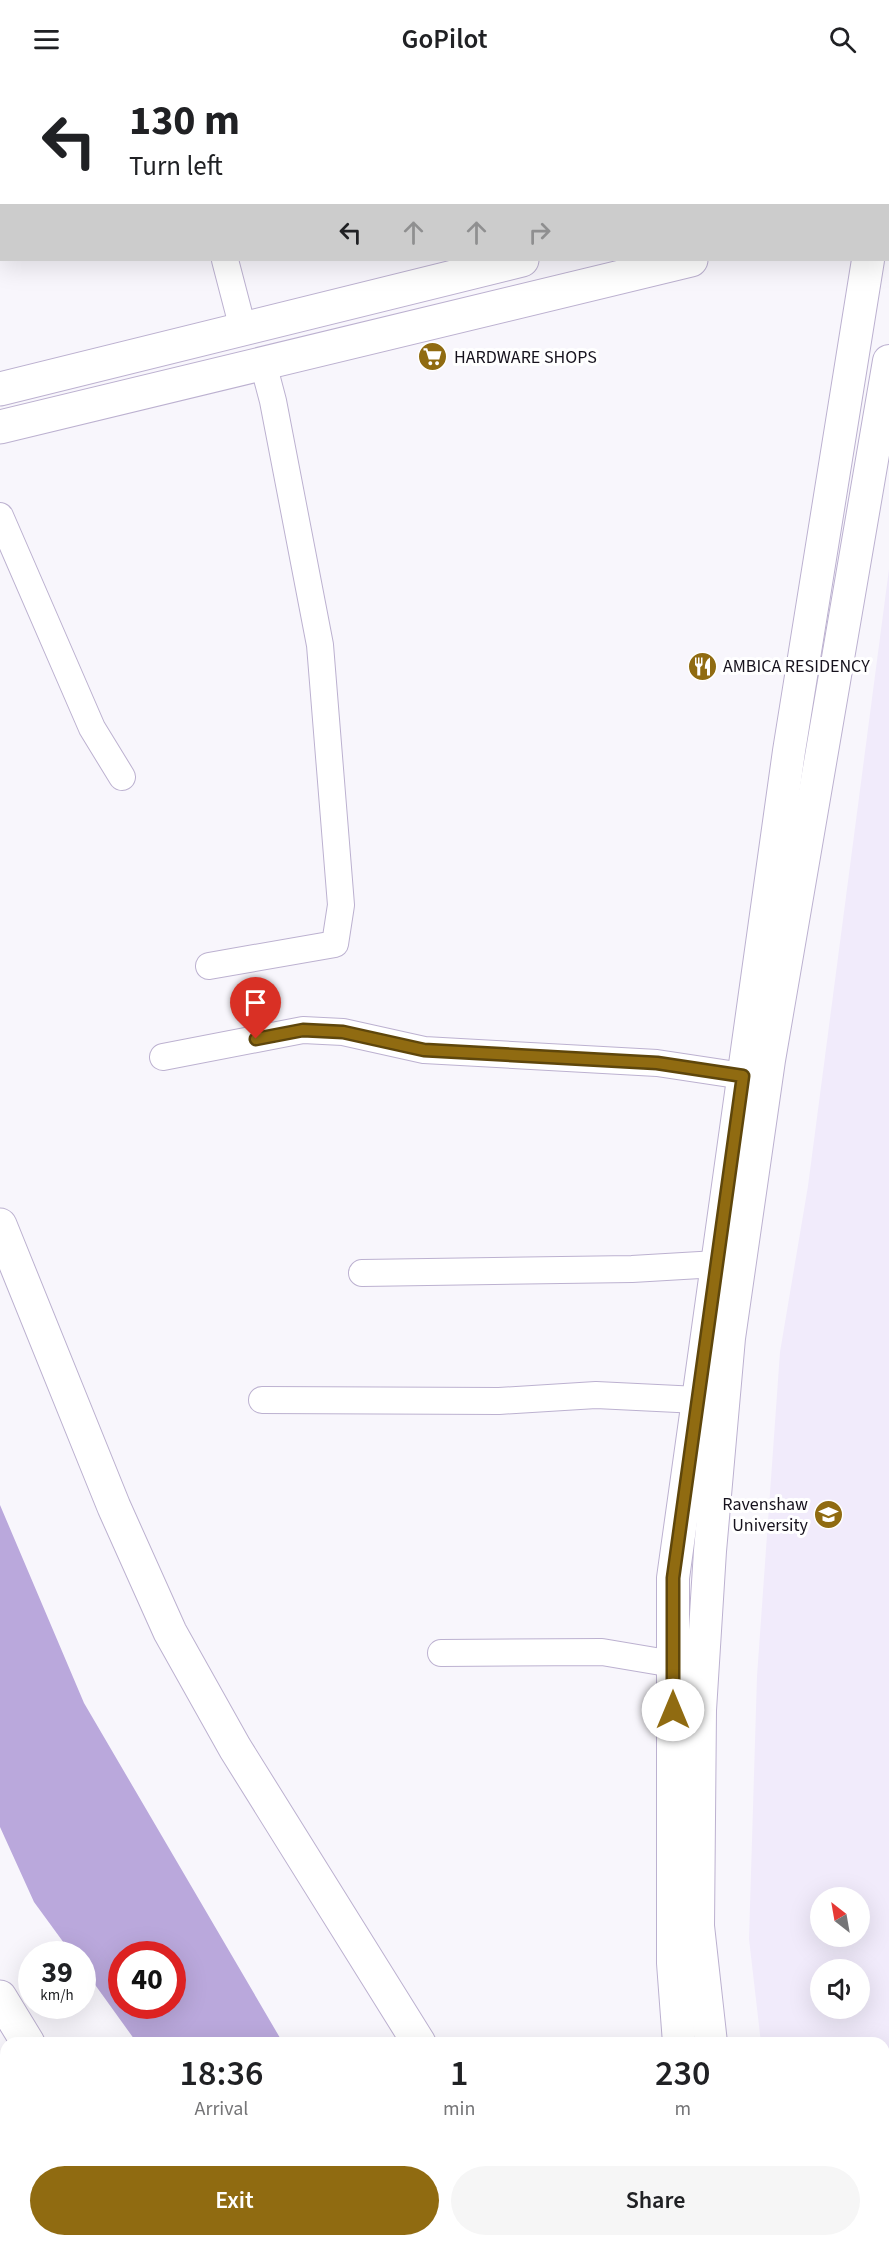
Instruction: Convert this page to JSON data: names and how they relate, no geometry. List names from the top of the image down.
{
  "places": {
    "supermarket": ["HARDWARE SHOPS"],
    "restaurant": ["AMBICA RESIDENCY"],
    "school or university": ["Ravenshaw University"]
  },
  "north": "top left",
  "page": {
    "header": "GoPilot",
    "turn": ["130 m", "Turn left"],
    "speed": "39 km/h",
    "limit": "40",
    "eta": [
      "18:36",
      "Arrival",
      "1",
      "min",
      "230",
      "m"
    ],
    "buttons": ["Exit", "Share"]
  }
}
